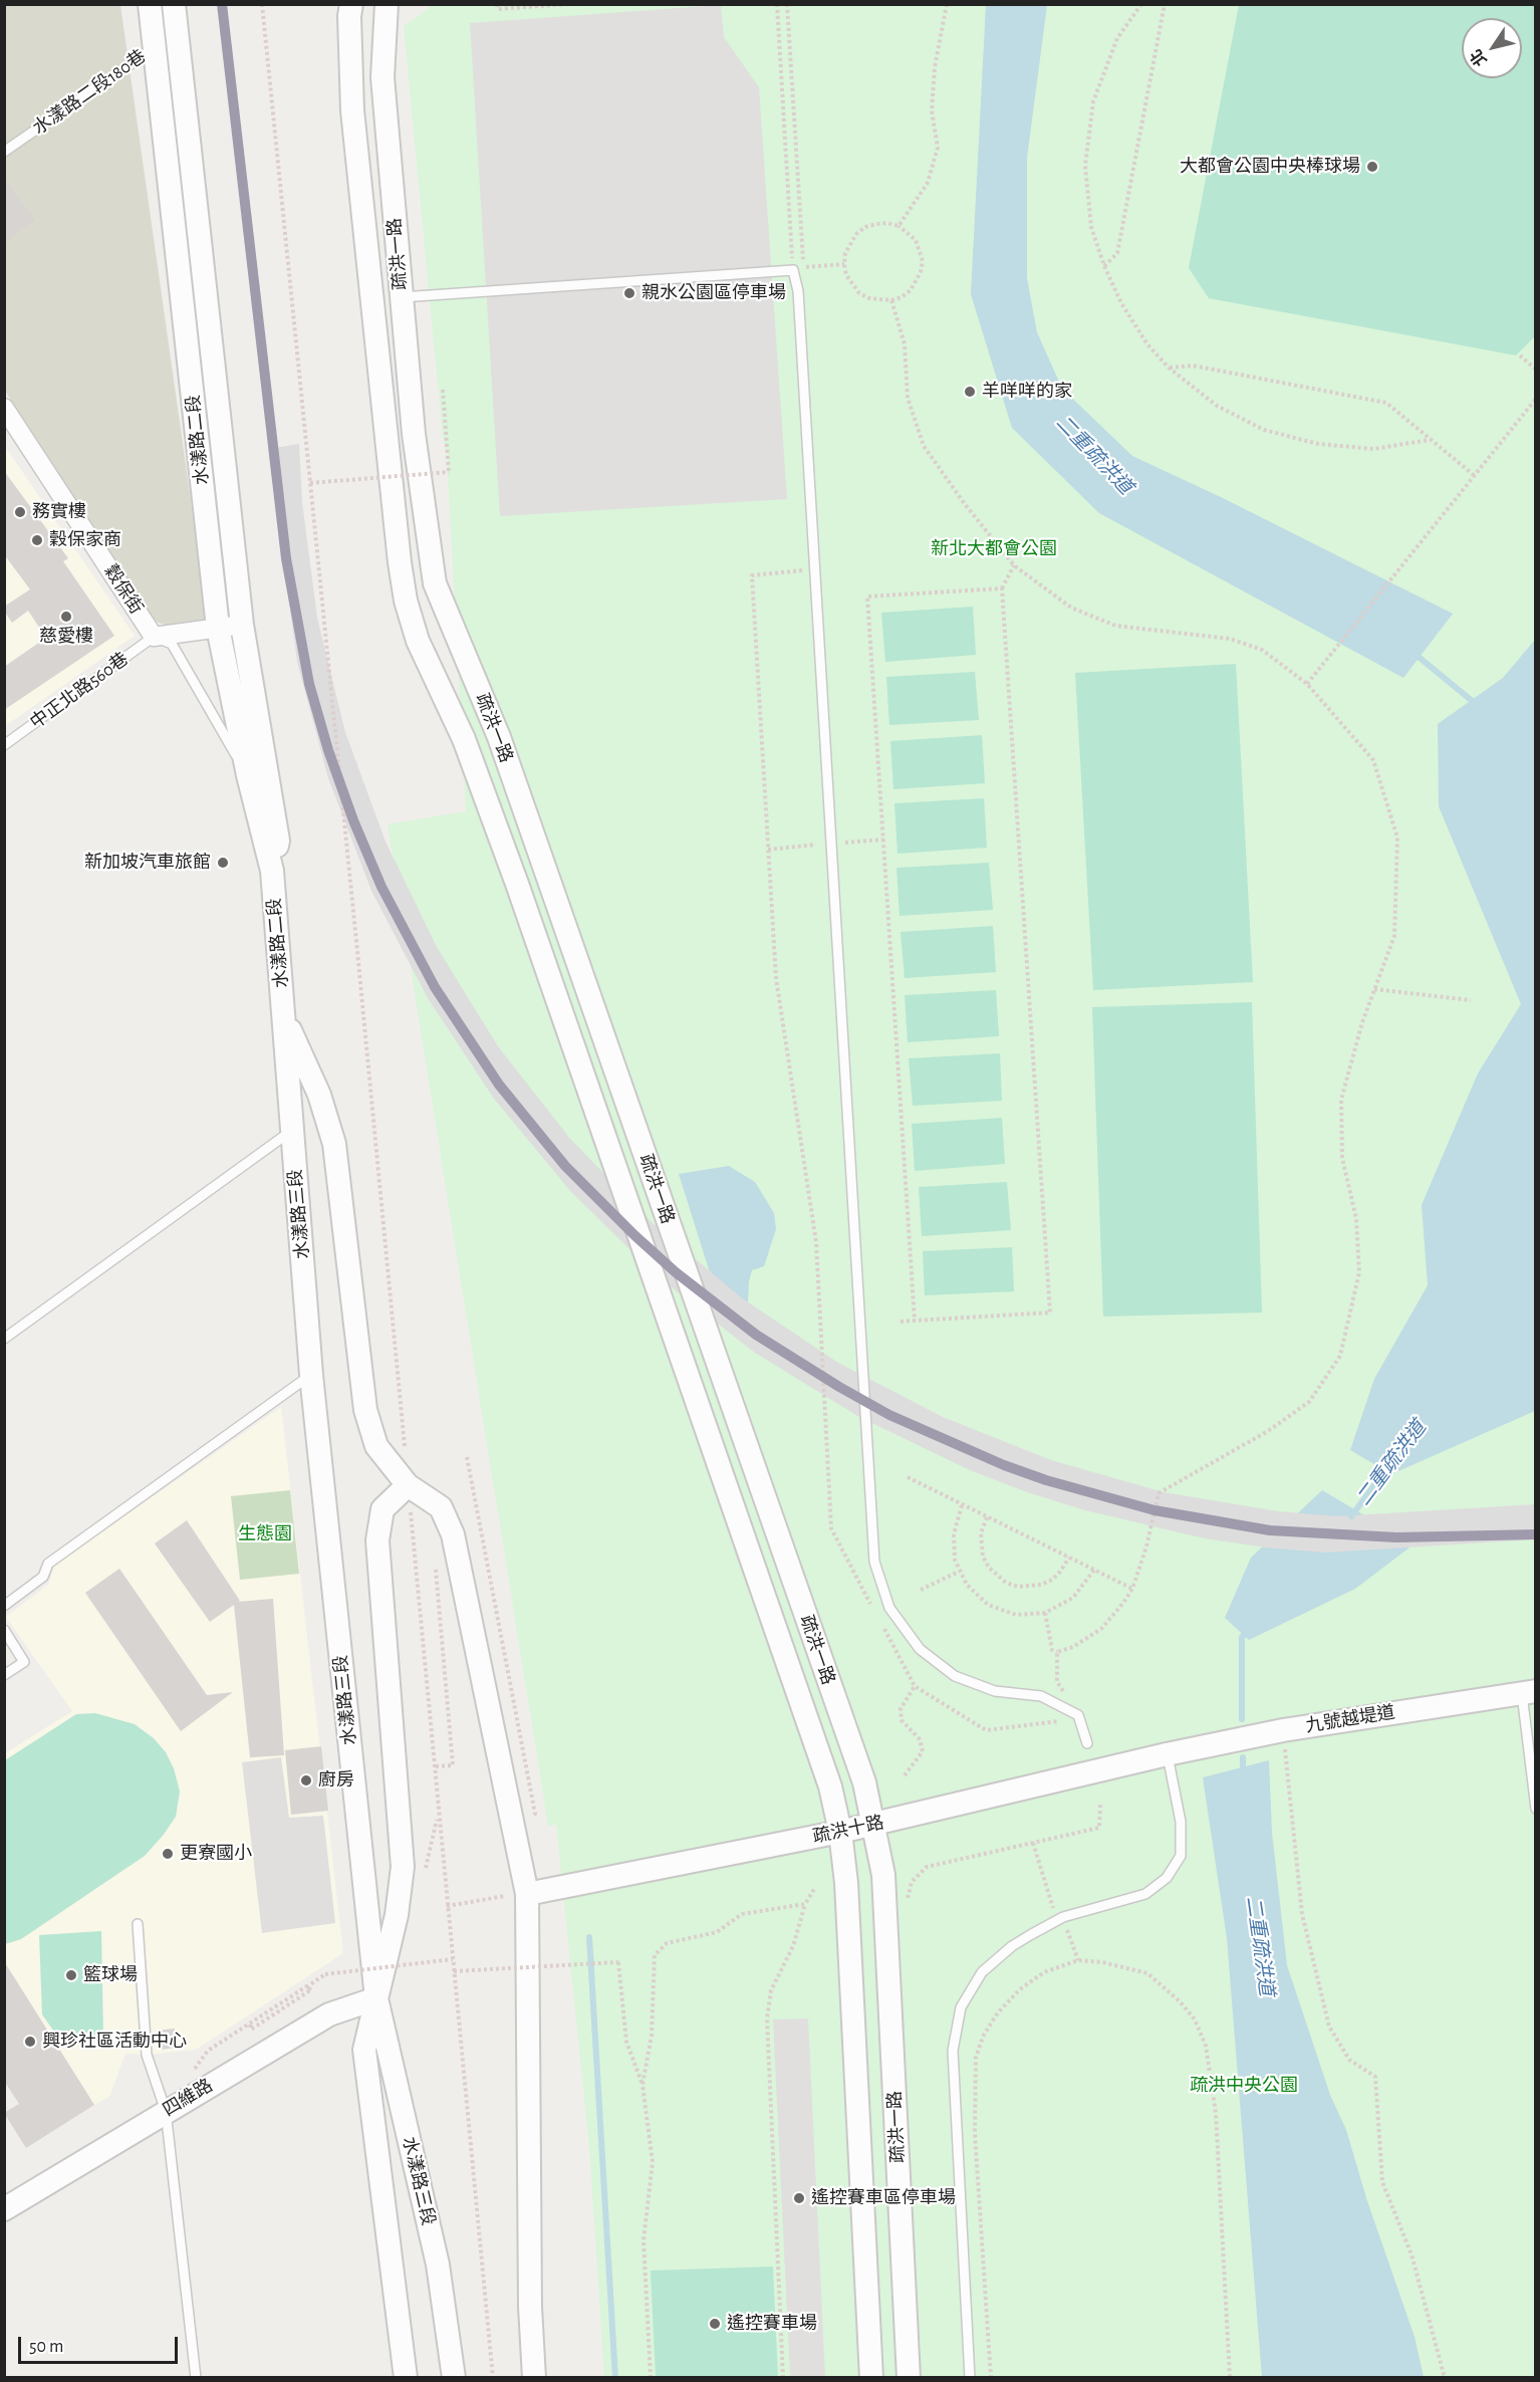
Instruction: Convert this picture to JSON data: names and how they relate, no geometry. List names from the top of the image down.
{
  "streets": {
    "street": [
      "疏洪一路",
      "水漾路二段",
      "穀保街",
      "水漾路三段",
      "九號越堤道",
      "疏洪十路",
      "四維路"
    ],
    "lane": ["水漾路二段180巷", "中正北路560巷"]
  },
  "crossings": [
    ["水漾路二段180巷", "水漾路二段"],
    ["疏洪一路", "疏洪十路"],
    ["水漾路二段", "水漾路三段"],
    ["穀保街", "中正北路560巷"],
    ["水漾路三段", "四維路"],
    ["九號越堤道", "疏洪十路"]
  ],
  "water": ["二重疏洪道"],
  "parks": ["新北大都會公園", "生態園", "疏洪中央公園"],
  "places": [
    "大都會公園中央棒球場",
    "親水公園區停車場",
    "羊咩咩的家",
    "務實樓",
    "穀保家商",
    "慈愛樓",
    "新加坡汽車旅館",
    "廚房",
    "更寮國小",
    "籃球場",
    "興珍社區活動中心",
    "遙控賽車區停車場",
    "遙控賽車場"
  ],
  "scale_bar": "50 m",
  "north": "bottom left"
}
